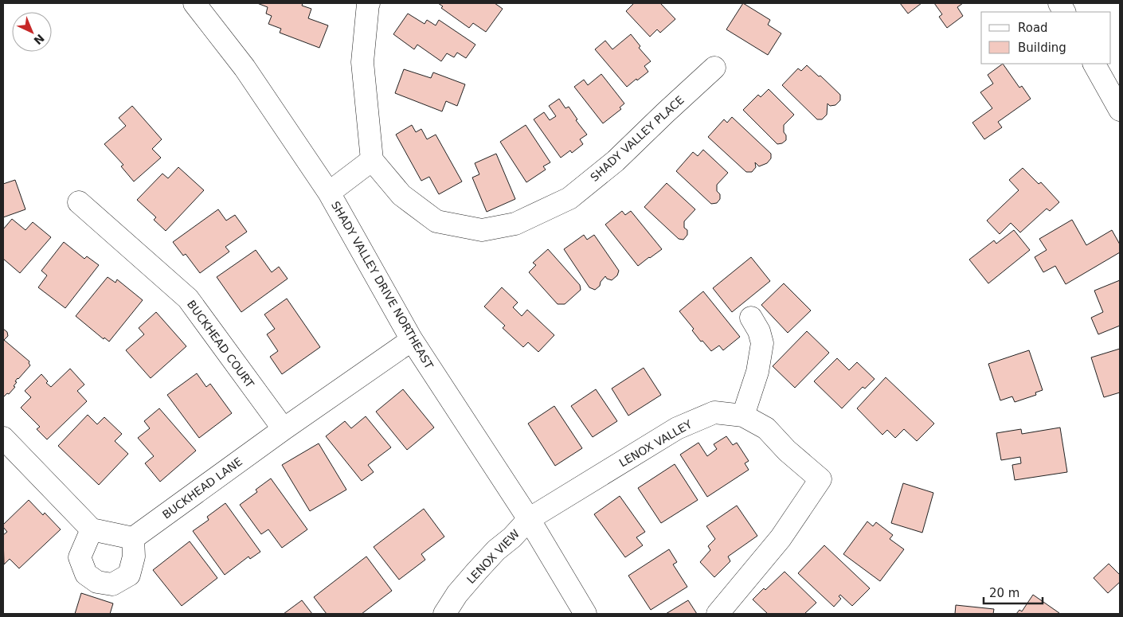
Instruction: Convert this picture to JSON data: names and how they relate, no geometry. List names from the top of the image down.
{
  "streets": {
    "street": [
      "SHADY VALLEY PLACE",
      "SHADY VALLEY DRIVE NORTHEAST",
      "BUCKHEAD COURT",
      "LENOX VALLEY",
      "BUCKHEAD LANE",
      "LENOX VIEW"
    ]
  },
  "crossings": [
    ["SHADY VALLEY DRIVE NORTHEAST", "LENOX VALLEY"],
    ["SHADY VALLEY DRIVE NORTHEAST", "BUCKHEAD LANE"],
    ["SHADY VALLEY DRIVE NORTHEAST", "LENOX VIEW"],
    ["BUCKHEAD COURT", "BUCKHEAD LANE"],
    ["LENOX VALLEY", "LENOX VIEW"]
  ],
  "legend": ["Road", "Building"],
  "scale_bar": "20 m",
  "north": "bottom right"
}
